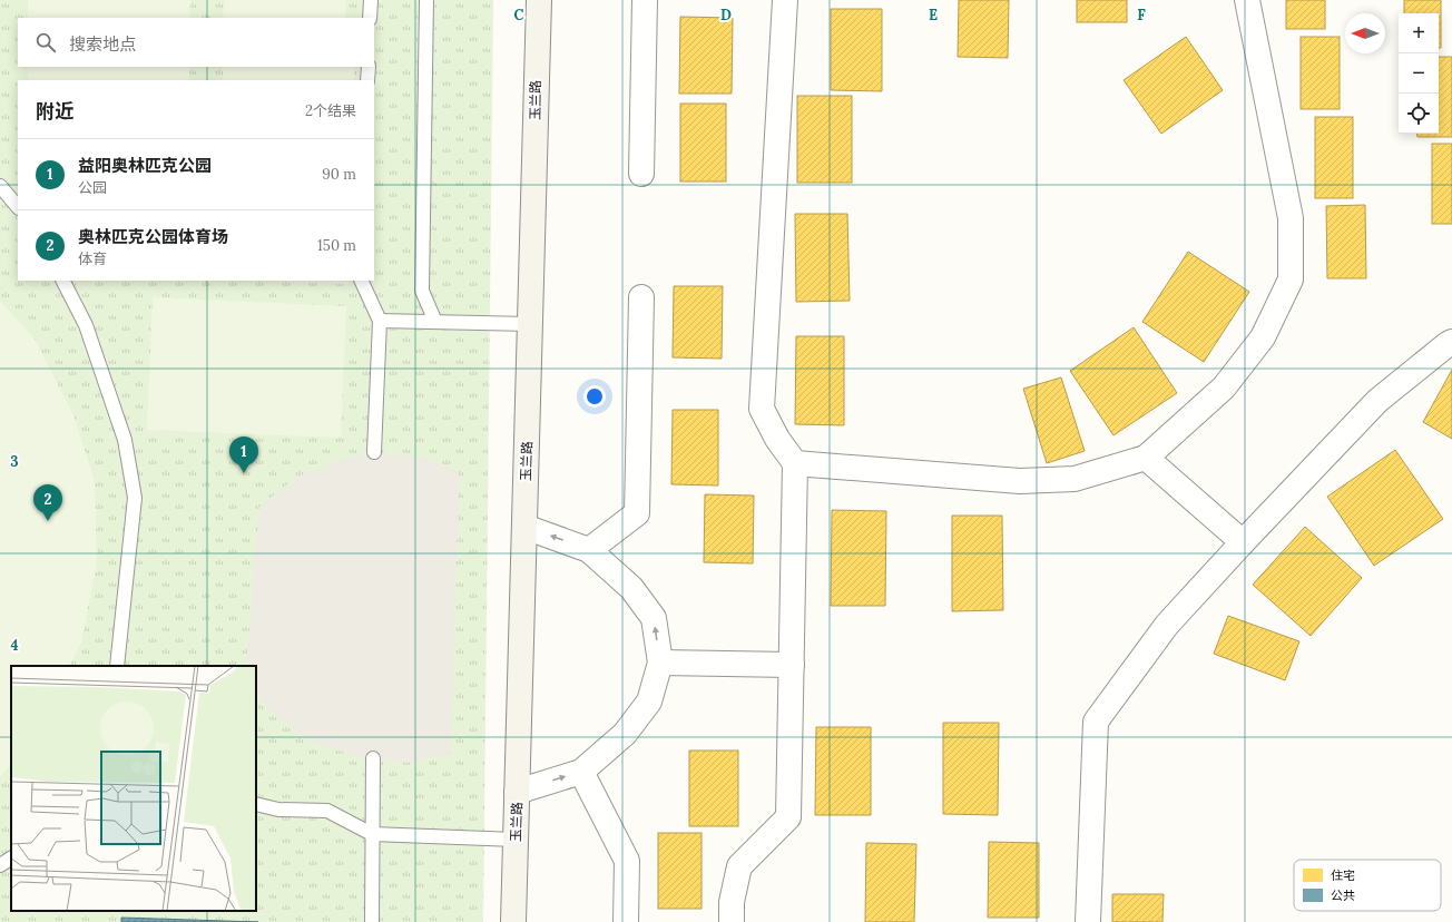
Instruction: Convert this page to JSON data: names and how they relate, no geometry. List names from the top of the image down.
{
  "streets": {
    "street": ["玉兰路"]
  },
  "legend": ["住宅", "公共"],
  "north": "left",
  "page": {
    "map_buttons": ["+", "−"],
    "search": "搜索地点",
    "heading": ["附近", "2个结果"],
    "list": [
      {
        "mark": "1",
        "name": "益阳奥林匹克公园",
        "note": "公园",
        "value": "90 m"
      },
      {
        "mark": "2",
        "name": "奥林匹克公园体育场",
        "note": "体育",
        "value": "150 m"
      }
    ],
    "pins": ["1", "2"]
  },
  "grid": {
    "columns": [
      "C",
      "D",
      "E",
      "F"
    ],
    "rows": ["3", "4"]
  }
}
